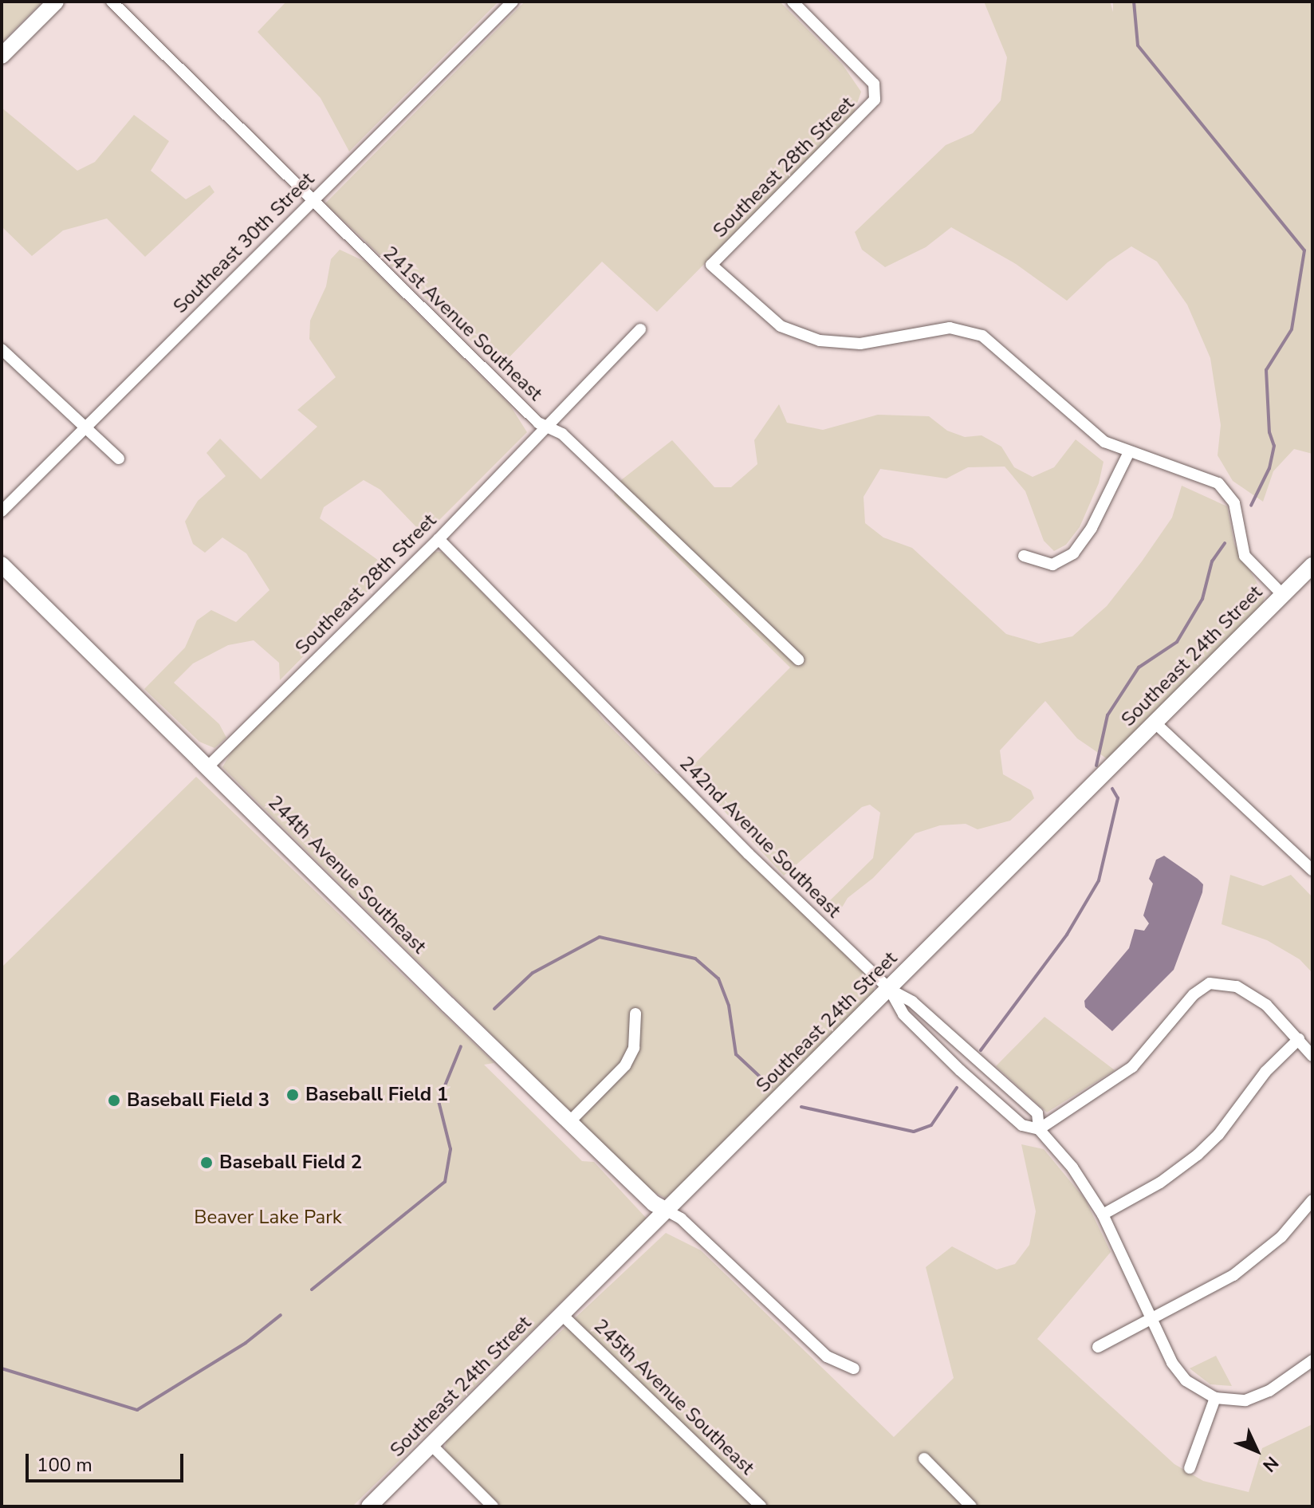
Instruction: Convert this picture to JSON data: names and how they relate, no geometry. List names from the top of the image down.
{
  "streets": {
    "street": [
      "Southeast 28th Street",
      "Southeast 30th Street",
      "241st Avenue Southeast",
      "Southeast 24th Street",
      "242nd Avenue Southeast",
      "244th Avenue Southeast",
      "245th Avenue Southeast"
    ]
  },
  "crossings": [
    ["Southeast 28th Street", "241st Avenue Southeast"],
    ["Southeast 28th Street", "242nd Avenue Southeast"],
    ["Southeast 28th Street", "244th Avenue Southeast"],
    ["Southeast 30th Street", "241st Avenue Southeast"],
    ["Southeast 24th Street", "242nd Avenue Southeast"],
    ["Southeast 24th Street", "244th Avenue Southeast"],
    ["Southeast 24th Street", "245th Avenue Southeast"]
  ],
  "parks": ["Beaver Lake Park"],
  "places": ["Baseball Field 1", "Baseball Field 3", "Baseball Field 2"],
  "scale_bar": "100 m",
  "north": "bottom right"
}
